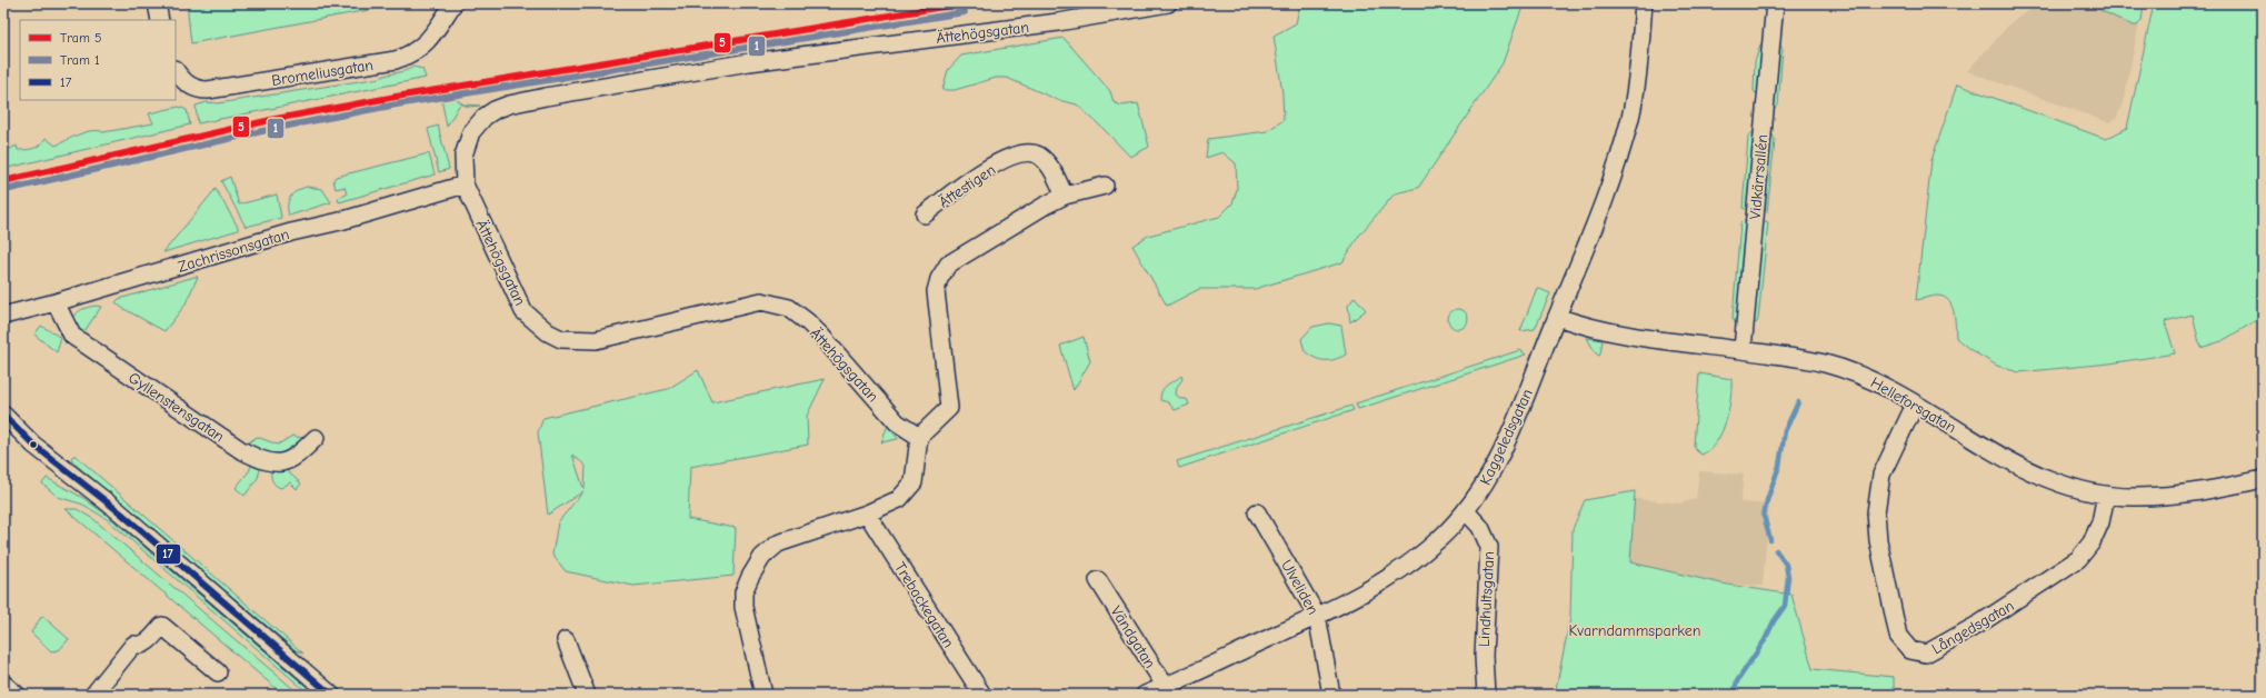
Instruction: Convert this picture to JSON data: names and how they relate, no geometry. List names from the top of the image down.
{
  "streets": {
    "street": [
      "Ättehögsgatan",
      "Bromeliusgatan",
      "Vidkärrsallén",
      "Ättestigen",
      "Zachrissonsgatan",
      "Helleforsgatan",
      "Gyllenstensgatan",
      "Kaggeledsgatan",
      "Ulveliden",
      "Lindhultsgatan",
      "Trebackegatan",
      "Långedsgatan",
      "Vändgatan"
    ]
  },
  "crossings": [
    ["Ättehögsgatan", "Zachrissonsgatan"],
    ["Vidkärrsallén", "Helleforsgatan"],
    ["Zachrissonsgatan", "Gyllenstensgatan"],
    ["Helleforsgatan", "Kaggeledsgatan"],
    ["Helleforsgatan", "Långedsgatan"],
    ["Kaggeledsgatan", "Ulveliden"],
    ["Kaggeledsgatan", "Lindhultsgatan"],
    ["Kaggeledsgatan", "Vändgatan"]
  ],
  "parks": ["Kvarndammsparken"],
  "lines": ["tram line 5", "tram line 1", "transit line 17"],
  "legend": ["Tram 5", "Tram 1", "17"]
}
